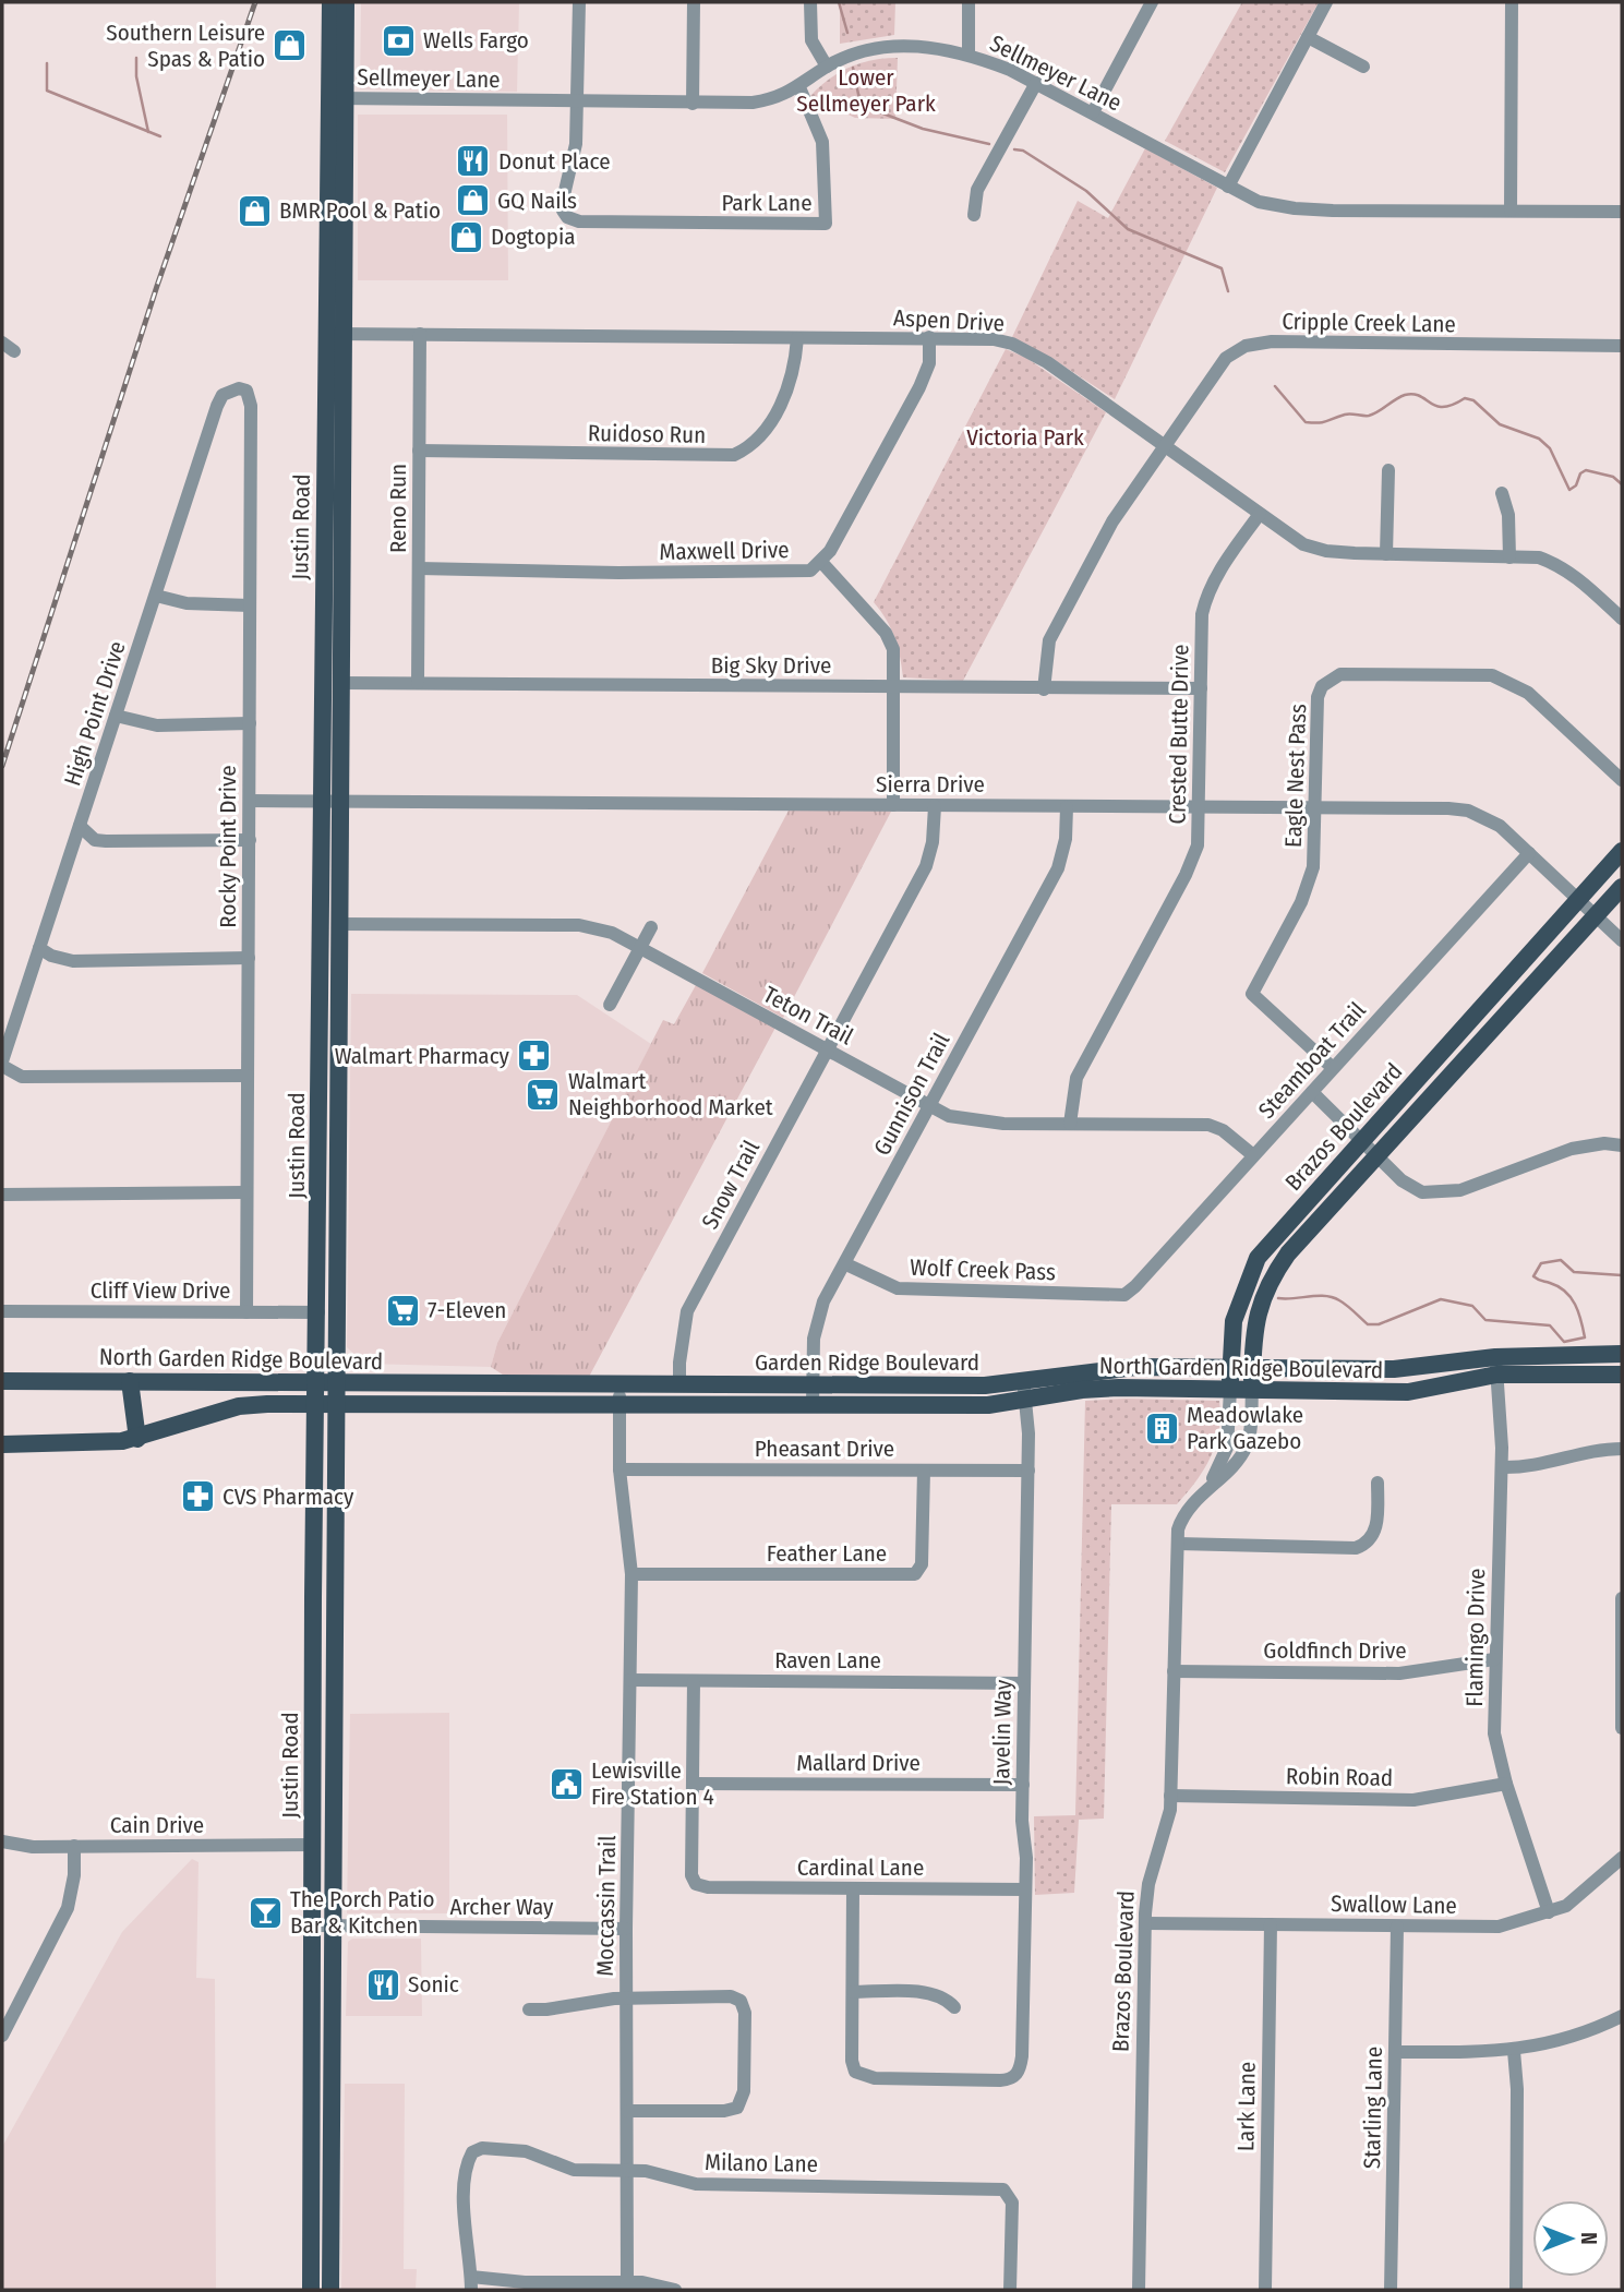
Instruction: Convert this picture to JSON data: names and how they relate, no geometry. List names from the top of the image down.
{
  "streets": {
    "main road": [
      "Justin Road",
      "Brazos Boulevard",
      "North Garden Ridge Boulevard",
      "Garden Ridge Boulevard"
    ],
    "street": [
      "Sellmeyer Lane",
      "Park Lane",
      "Aspen Drive",
      "Cripple Creek Lane",
      "Ruidoso Run",
      "Reno Run",
      "Maxwell Drive",
      "Big Sky Drive",
      "High Point Drive",
      "Crested Butte Drive",
      "Eagle Nest Pass",
      "Sierra Drive",
      "Rocky Point Drive",
      "Teton Trail",
      "Steamboat Trail",
      "Gunnison Trail",
      "Snow Trail",
      "Wolf Creek Pass",
      "Cliff View Drive",
      "Pheasant Drive",
      "Feather Lane",
      "Flamingo Drive",
      "Goldfinch Drive",
      "Raven Lane",
      "Javelin Way",
      "Mallard Drive",
      "Robin Road",
      "Cain Drive",
      "Cardinal Lane",
      "Swallow Lane",
      "Moccassin Trail",
      "Archer Way",
      "Lark Lane",
      "Starling Lane",
      "Milano Lane"
    ]
  },
  "crossings": [
    ["Sellmeyer Lane", "Park Lane"],
    ["Sellmeyer Lane", "Justin Road"],
    ["Aspen Drive", "Cripple Creek Lane"],
    ["Aspen Drive", "Ruidoso Run"],
    ["Aspen Drive", "Reno Run"],
    ["Aspen Drive", "Justin Road"],
    ["Aspen Drive", "Maxwell Drive"],
    ["Aspen Drive", "Crested Butte Drive"],
    ["Cripple Creek Lane", "Big Sky Drive"],
    ["Ruidoso Run", "Reno Run"],
    ["Reno Run", "Maxwell Drive"],
    ["Reno Run", "Big Sky Drive"],
    ["Justin Road", "Big Sky Drive"],
    ["Justin Road", "Sierra Drive"],
    ["Justin Road", "Teton Trail"],
    ["Justin Road", "Cliff View Drive"],
    ["Justin Road", "North Garden Ridge Boulevard"],
    ["Justin Road", "Cain Drive"],
    ["Justin Road", "Archer Way"],
    ["Big Sky Drive", "Crested Butte Drive"],
    ["High Point Drive", "Rocky Point Drive"],
    ["Crested Butte Drive", "Sierra Drive"],
    ["Crested Butte Drive", "Teton Trail"],
    ["Eagle Nest Pass", "Sierra Drive"],
    ["Eagle Nest Pass", "Steamboat Trail"],
    ["Sierra Drive", "Rocky Point Drive"],
    ["Sierra Drive", "Steamboat Trail"],
    ["Sierra Drive", "Gunnison Trail"],
    ["Sierra Drive", "Brazos Boulevard"],
    ["Sierra Drive", "Snow Trail"],
    ["Rocky Point Drive", "Cliff View Drive"],
    ["Teton Trail", "Steamboat Trail"],
    ["Teton Trail", "Gunnison Trail"],
    ["Teton Trail", "Snow Trail"],
    ["Steamboat Trail", "Wolf Creek Pass"],
    ["Gunnison Trail", "Wolf Creek Pass"],
    ["Gunnison Trail", "North Garden Ridge Boulevard"],
    ["Gunnison Trail", "Garden Ridge Boulevard"],
    ["Brazos Boulevard", "North Garden Ridge Boulevard"],
    ["Brazos Boulevard", "Garden Ridge Boulevard"],
    ["Brazos Boulevard", "Goldfinch Drive"],
    ["Brazos Boulevard", "Robin Road"],
    ["Brazos Boulevard", "Swallow Lane"],
    ["Snow Trail", "Garden Ridge Boulevard"],
    ["North Garden Ridge Boulevard", "Garden Ridge Boulevard"],
    ["North Garden Ridge Boulevard", "Flamingo Drive"],
    ["North Garden Ridge Boulevard", "Javelin Way"],
    ["North Garden Ridge Boulevard", "Moccassin Trail"],
    ["Garden Ridge Boulevard", "Javelin Way"],
    ["Garden Ridge Boulevard", "Moccassin Trail"],
    ["Pheasant Drive", "Feather Lane"],
    ["Pheasant Drive", "Javelin Way"],
    ["Pheasant Drive", "Moccassin Trail"],
    ["Feather Lane", "Moccassin Trail"],
    ["Flamingo Drive", "Goldfinch Drive"],
    ["Flamingo Drive", "Robin Road"],
    ["Flamingo Drive", "Swallow Lane"],
    ["Raven Lane", "Javelin Way"],
    ["Raven Lane", "Moccassin Trail"],
    ["Javelin Way", "Mallard Drive"],
    ["Javelin Way", "Cardinal Lane"],
    ["Mallard Drive", "Cardinal Lane"],
    ["Swallow Lane", "Lark Lane"],
    ["Swallow Lane", "Starling Lane"],
    ["Moccassin Trail", "Archer Way"],
    ["Moccassin Trail", "Milano Lane"]
  ],
  "parks": ["Lower Sellmeyer Park", "Victoria Park"],
  "places": {
    "bank": ["Wells Fargo"],
    "shop": [
      "Southern Leisure Spas & Patio",
      "GQ Nails",
      "BMR Pool & Patio",
      "Dogtopia"
    ],
    "restaurant": ["Donut Place", "Sonic"],
    "pharmacy": ["Walmart Pharmacy", "CVS Pharmacy"],
    "supermarket": ["Walmart Neighborhood Market", "7-Eleven"],
    "building": ["Meadowlake Park Gazebo"],
    "public building": ["Lewisville Fire Station 4"],
    "bar": ["The Porch Patio Bar & Kitchen"]
  },
  "north": "right"
}
